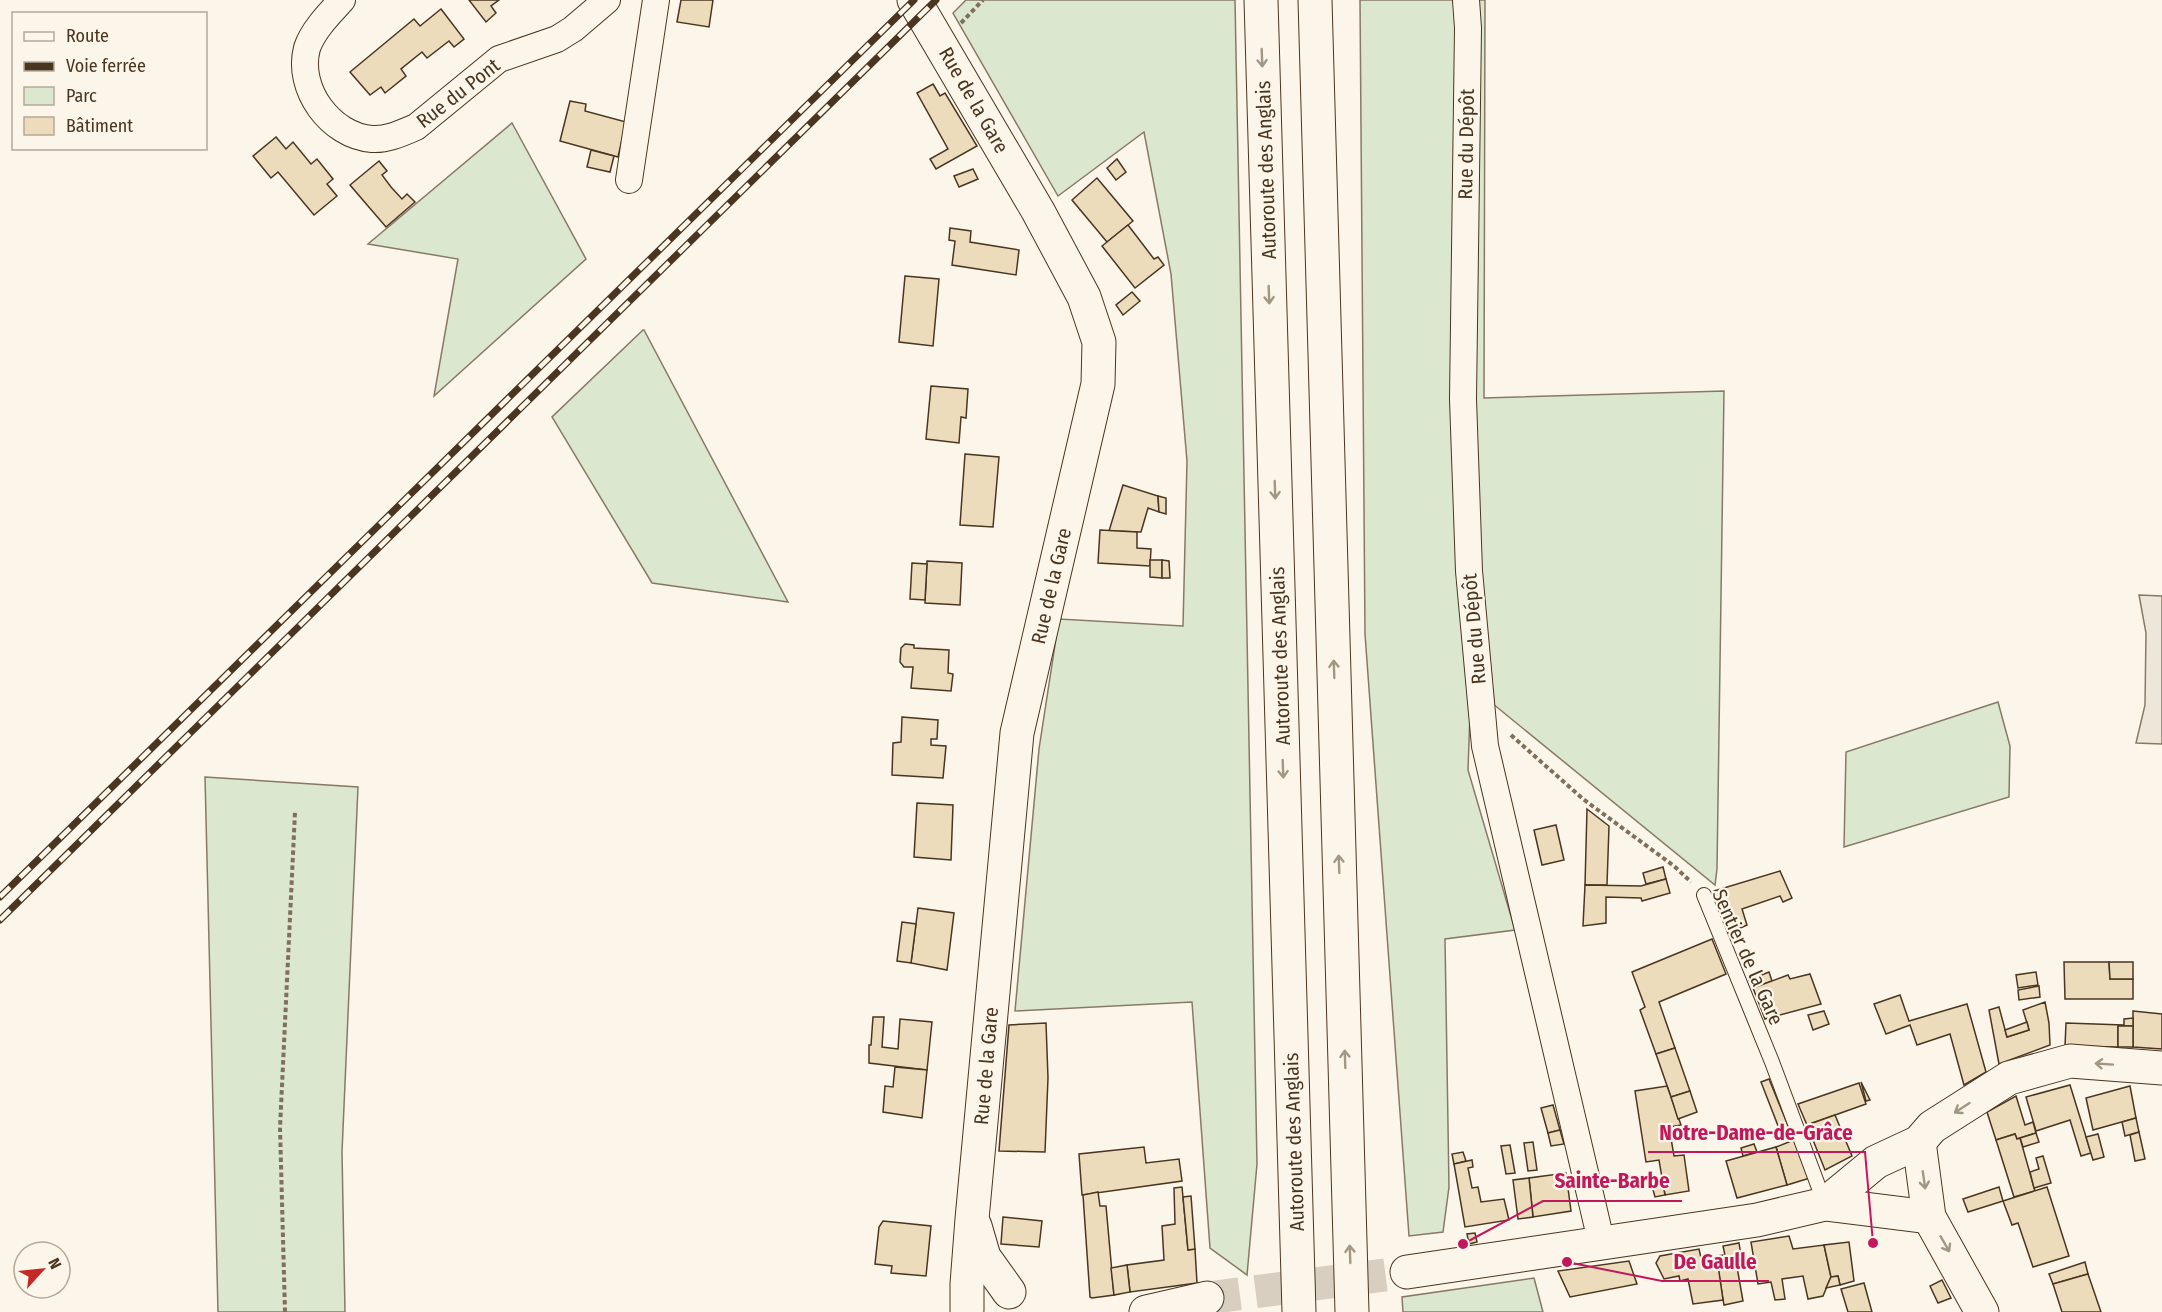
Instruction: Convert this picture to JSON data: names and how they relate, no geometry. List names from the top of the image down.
{
  "streets": {
    "main road": ["Rue de la Gare", "Autoroute des Anglais"],
    "street": ["Rue du Pont", "Rue du Dépôt"],
    "lane": ["Sentier de la Gare"]
  },
  "crossings": [
    ["Rue du Dépôt", "Sentier de la Gare"]
  ],
  "places": ["Notre-Dame-de-Grâce", "Sainte-Barbe", "De Gaulle"],
  "legend": [
    "Route",
    "Voie ferrée",
    "Parc",
    "Bâtiment"
  ],
  "north": "top right"
}
